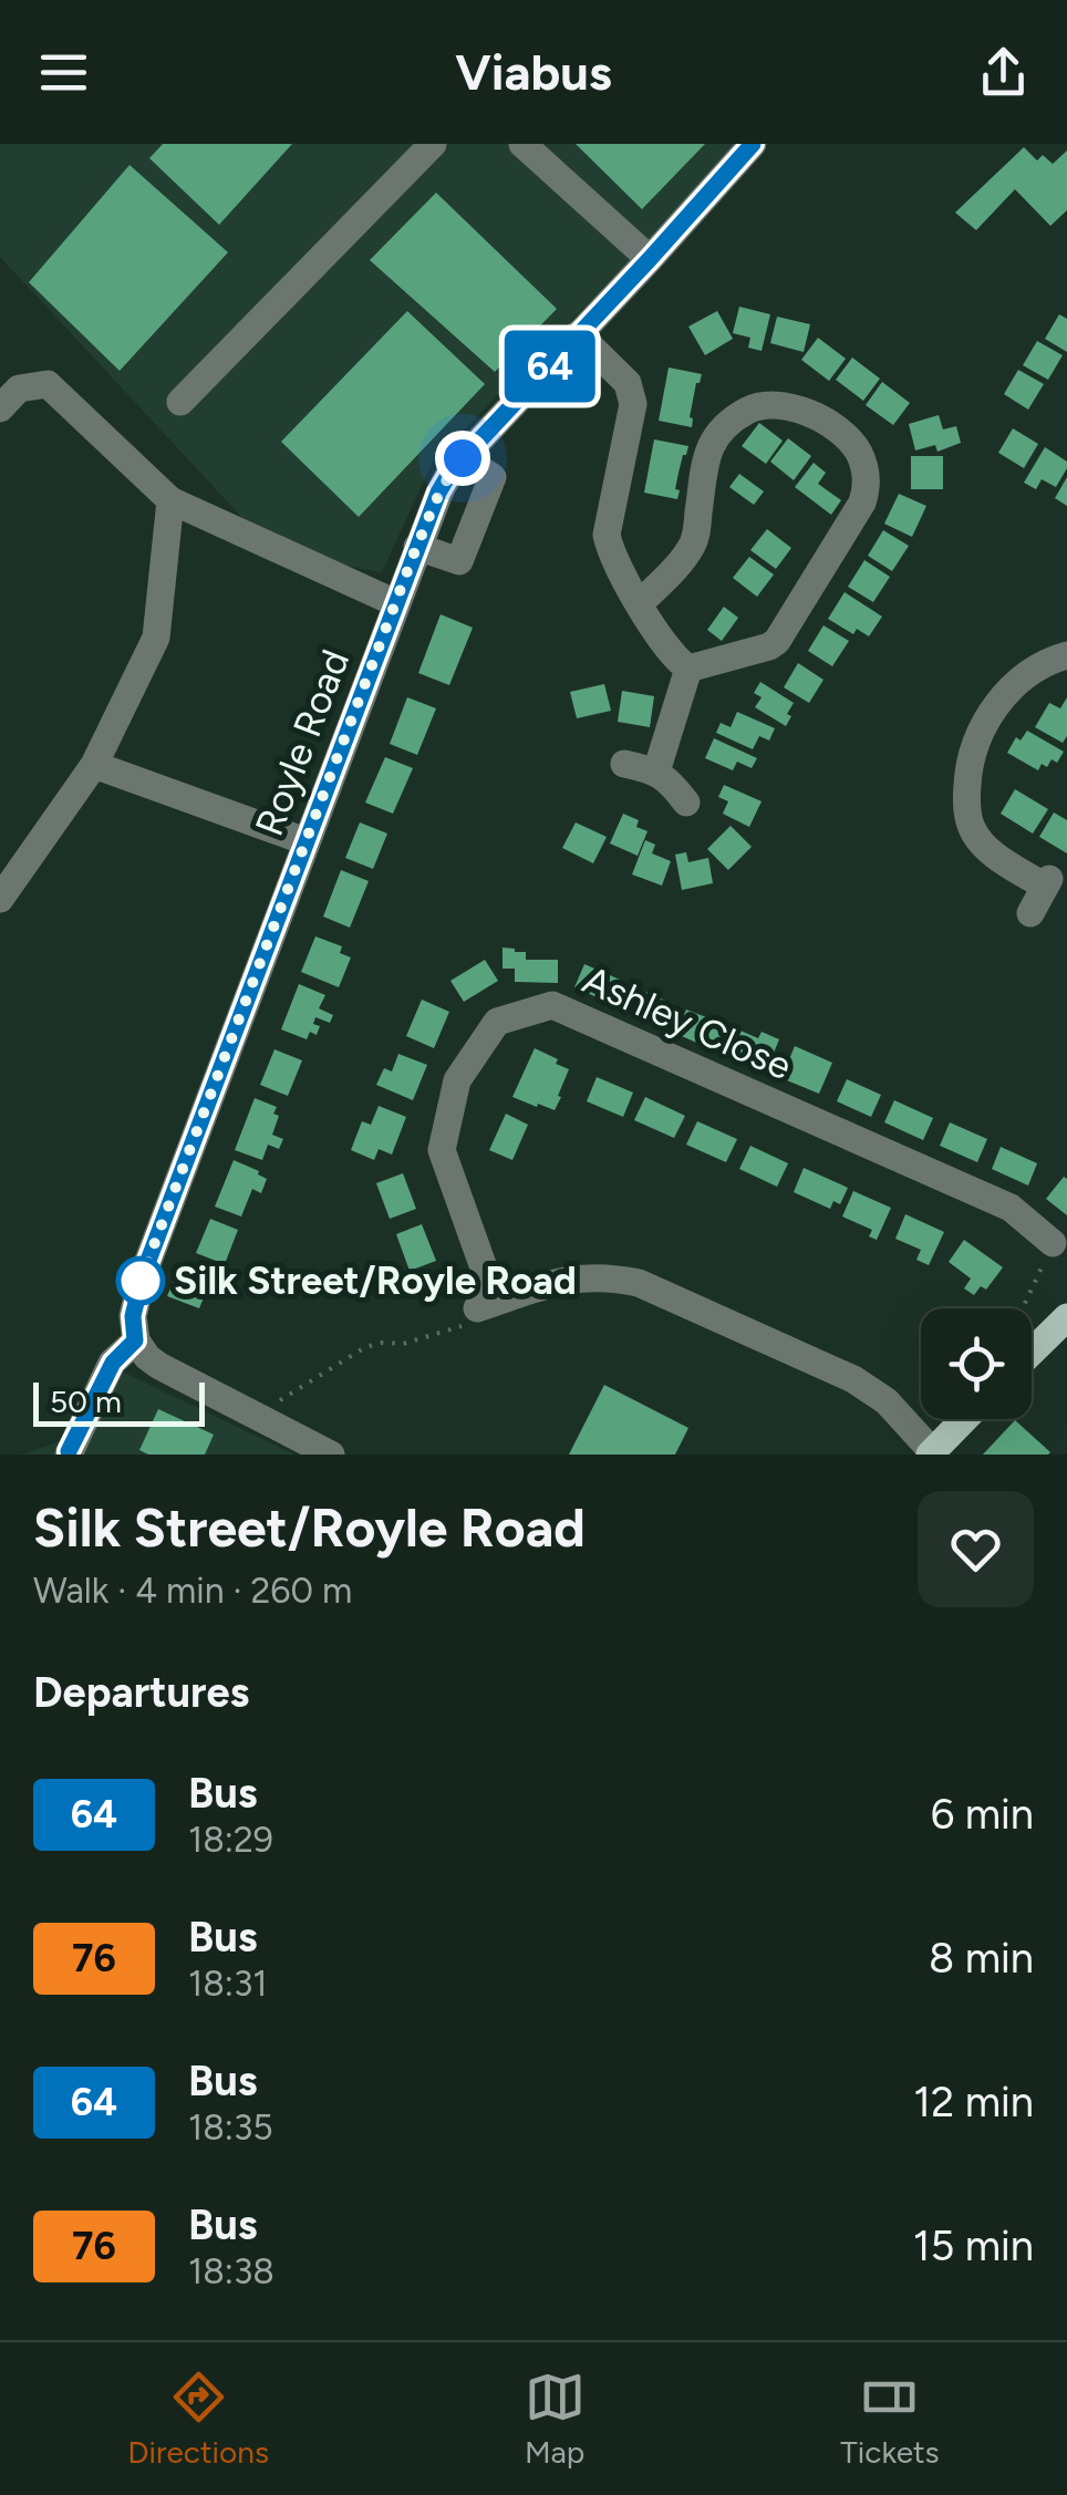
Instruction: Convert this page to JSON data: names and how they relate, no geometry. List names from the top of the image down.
{
  "streets": {
    "street": ["Royle Road", "Ashley Close"]
  },
  "places": ["Silk Street/Royle Road"],
  "lines": ["bus line 64"],
  "scale_bar": "50 m",
  "page": {
    "header": "Viabus",
    "on_map": "64",
    "scale": "50 m",
    "heading": [
      ["Silk Street/Royle Road", "Walk · 4 min · 260 m"],
      "Departures"
    ],
    "list": [
      {
        "mark": "64",
        "name": "Bus",
        "note": "18:29",
        "value": "6 min"
      },
      {
        "mark": "76",
        "name": "Bus",
        "note": "18:31",
        "value": "8 min"
      },
      {
        "mark": "64",
        "name": "Bus",
        "note": "18:35",
        "value": "12 min"
      },
      {
        "mark": "76",
        "name": "Bus",
        "note": "18:38",
        "value": "15 min"
      }
    ],
    "tabs": ["Directions", "Map", "Tickets"]
  }
}
